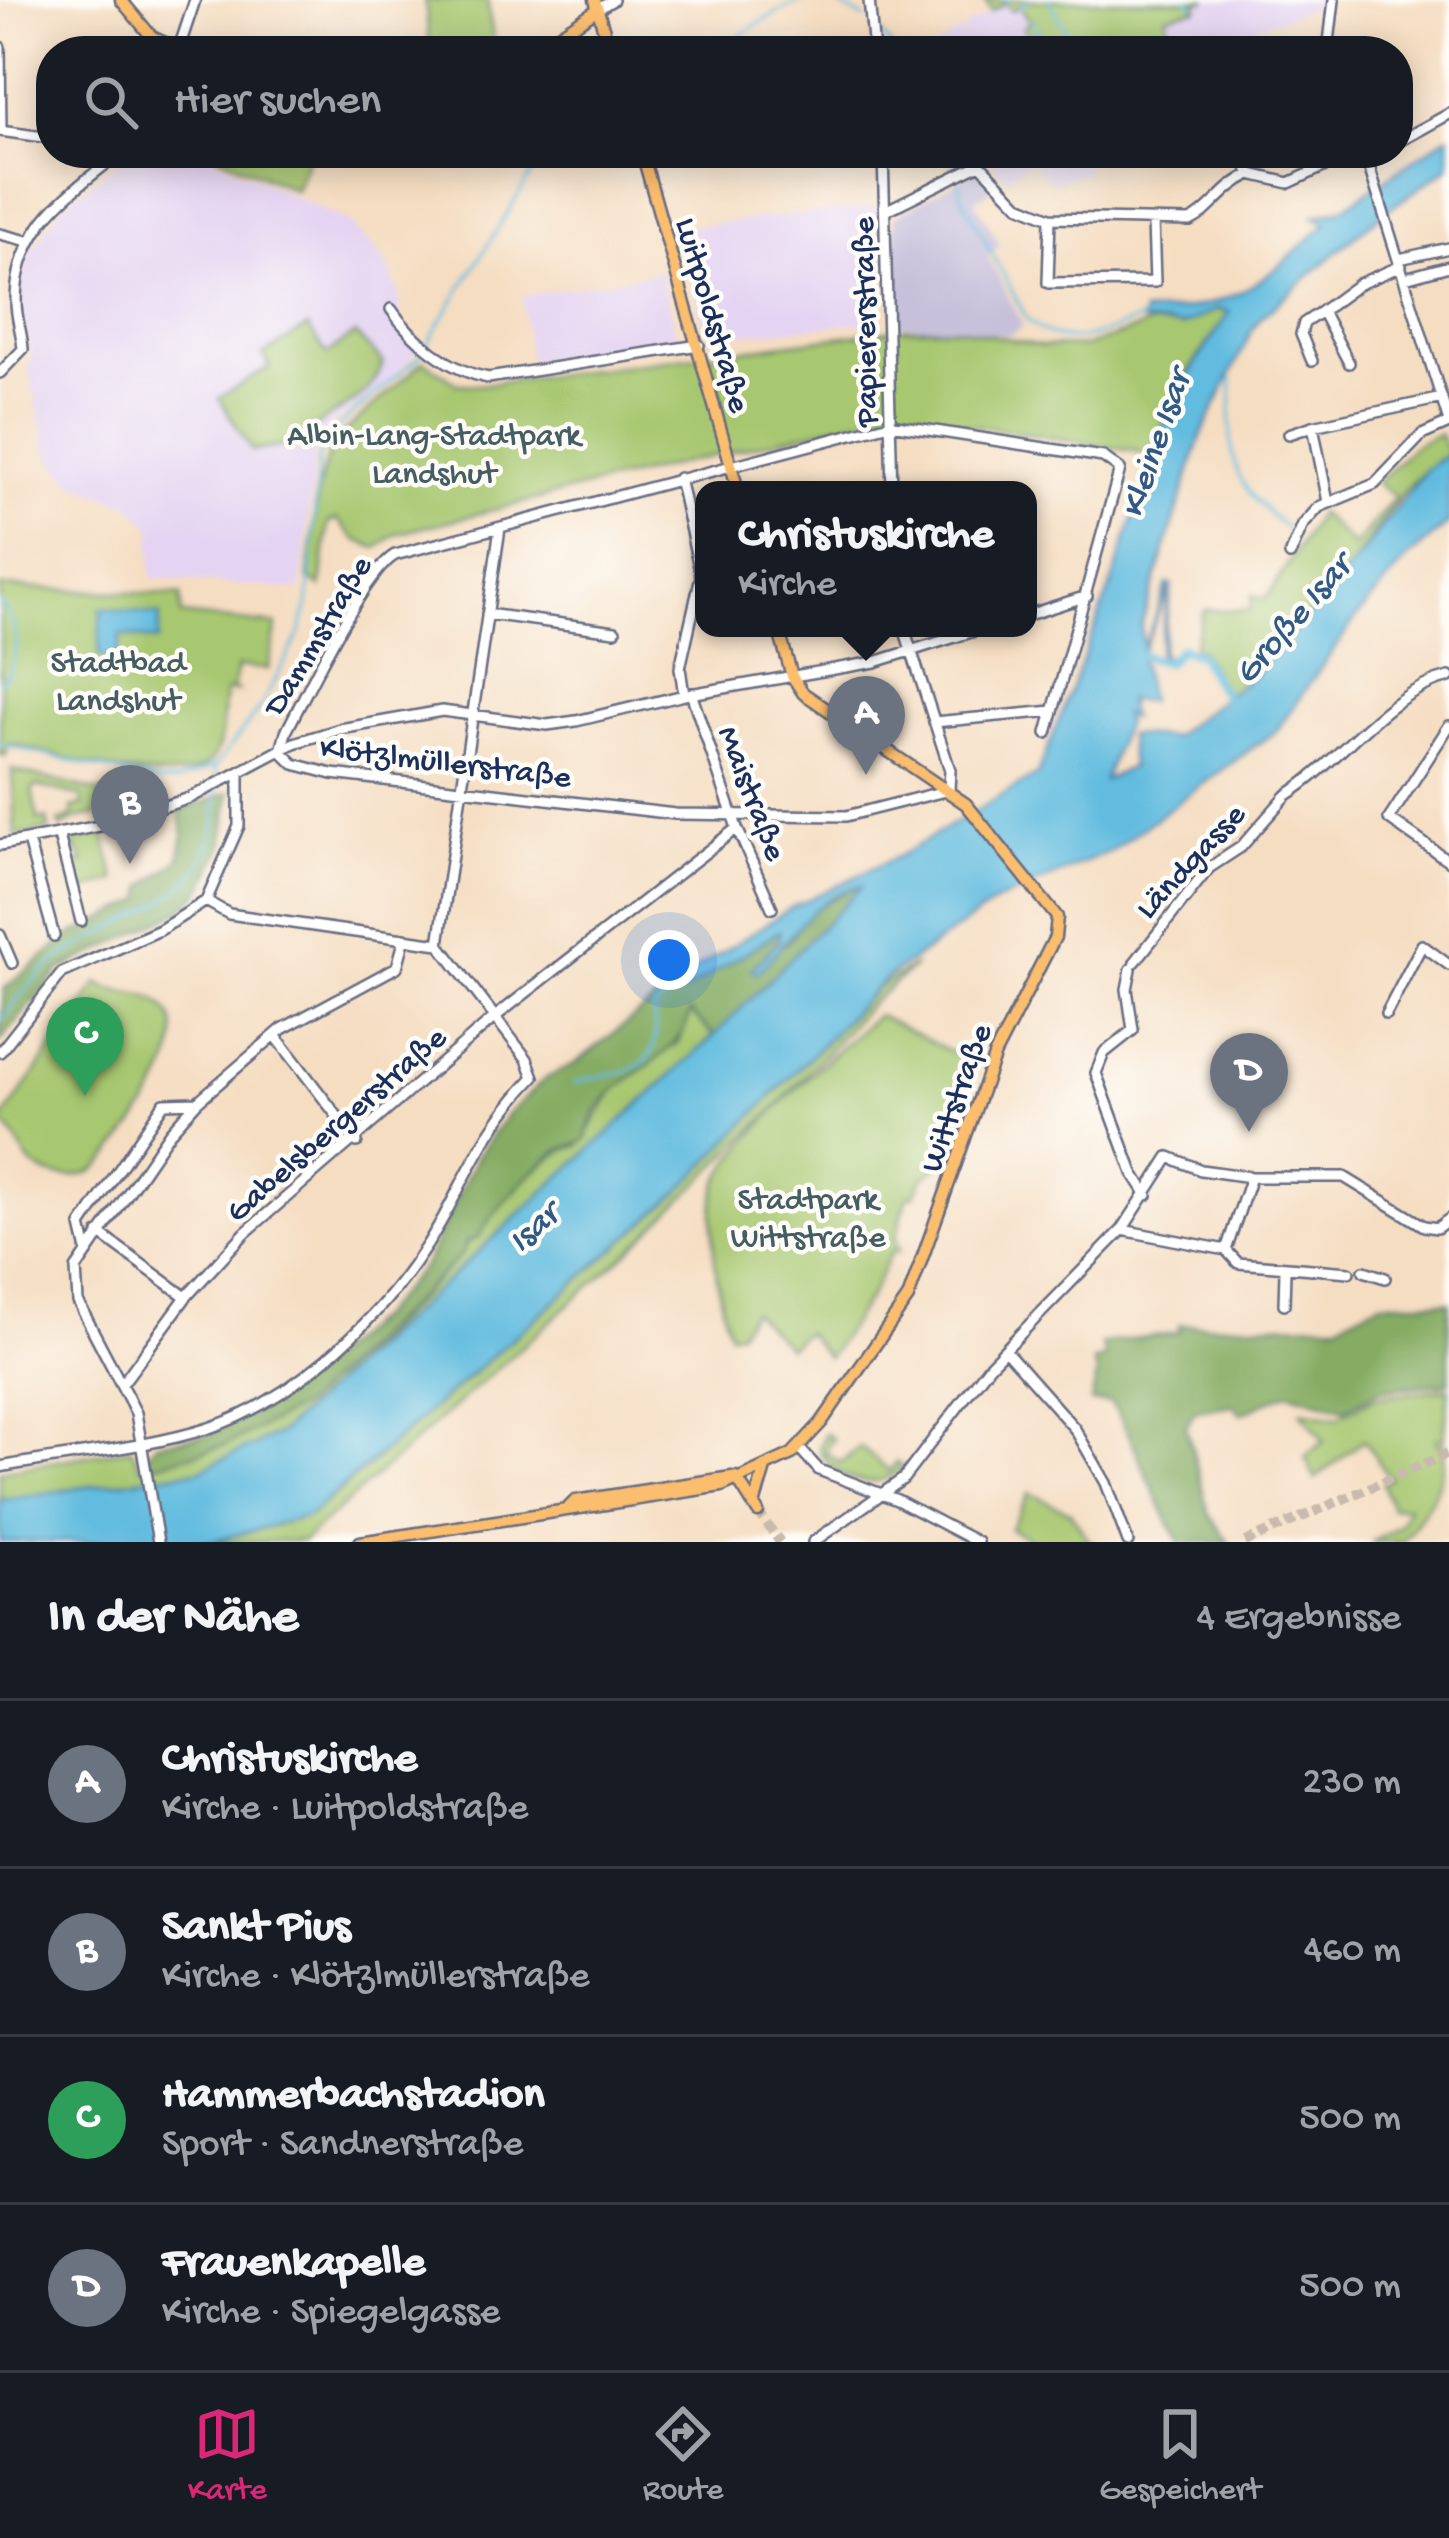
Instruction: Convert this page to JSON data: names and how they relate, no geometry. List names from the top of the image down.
{
  "streets": {
    "main road": ["Luitpoldstraße", "Wittstraße"],
    "street": [
      "Papiererstraße",
      "Dammstraße",
      "Klötzlmüllerstraße",
      "Maistraße",
      "Ländgasse",
      "Gabelsbergerstraße"
    ]
  },
  "crossings": [
    ["Luitpoldstraße", "Dammstraße"],
    ["Papiererstraße", "Dammstraße"],
    ["Dammstraße", "Klötzlmüllerstraße"],
    ["Klötzlmüllerstraße", "Maistraße"],
    ["Klötzlmüllerstraße", "Wittstraße"],
    ["Klötzlmüllerstraße", "Gabelsbergerstraße"],
    ["Maistraße", "Gabelsbergerstraße"]
  ],
  "water": ["Kleine Isar", "Große Isar", "Isar"],
  "parks": ["Albin-Lang-Stadtpark Landshut", "Stadtbad Landshut", "Stadtpark Wittstraße"],
  "page": {
    "search": "Hier suchen",
    "popup": ["Christuskirche", "Kirche"],
    "pins": [
      "A",
      "B",
      "C",
      "D"
    ],
    "heading": ["In der Nähe", "4 Ergebnisse"],
    "list": [
      {
        "mark": "A",
        "name": "Christuskirche",
        "note": "Kirche · Luitpoldstraße",
        "value": "230 m"
      },
      {
        "mark": "B",
        "name": "Sankt Pius",
        "note": "Kirche · Klötzlmüllerstraße",
        "value": "460 m"
      },
      {
        "mark": "C",
        "name": "Hammerbachstadion",
        "note": "Sport · Sandnerstraße",
        "value": "500 m"
      },
      {
        "mark": "D",
        "name": "Frauenkapelle",
        "note": "Kirche · Spiegelgasse",
        "value": "500 m"
      }
    ],
    "nav": ["Karte", "Route", "Gespeichert"]
  }
}
